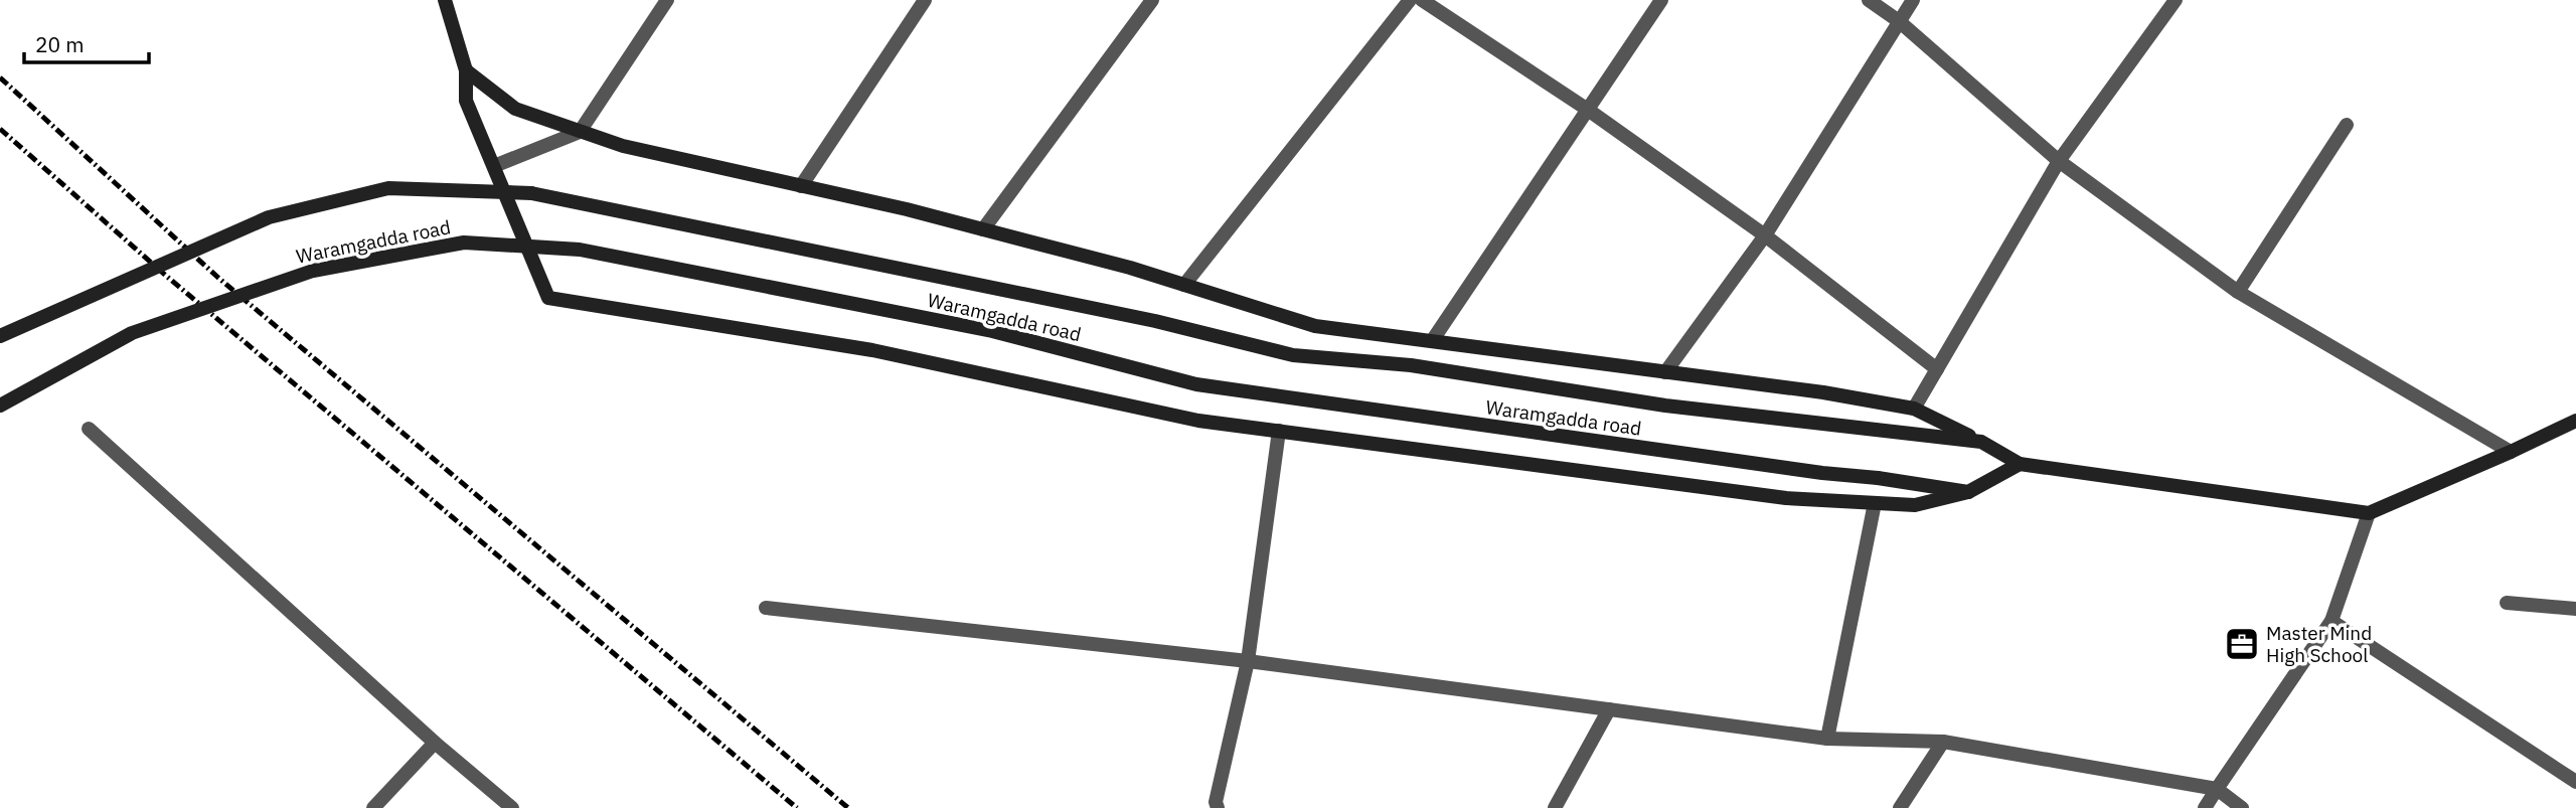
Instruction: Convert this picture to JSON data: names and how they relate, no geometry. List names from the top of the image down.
{
  "streets": {
    "street": ["Waramgadda road"]
  },
  "places": {
    "office": ["Master Mind High School"]
  },
  "scale_bar": "20 m"
}
